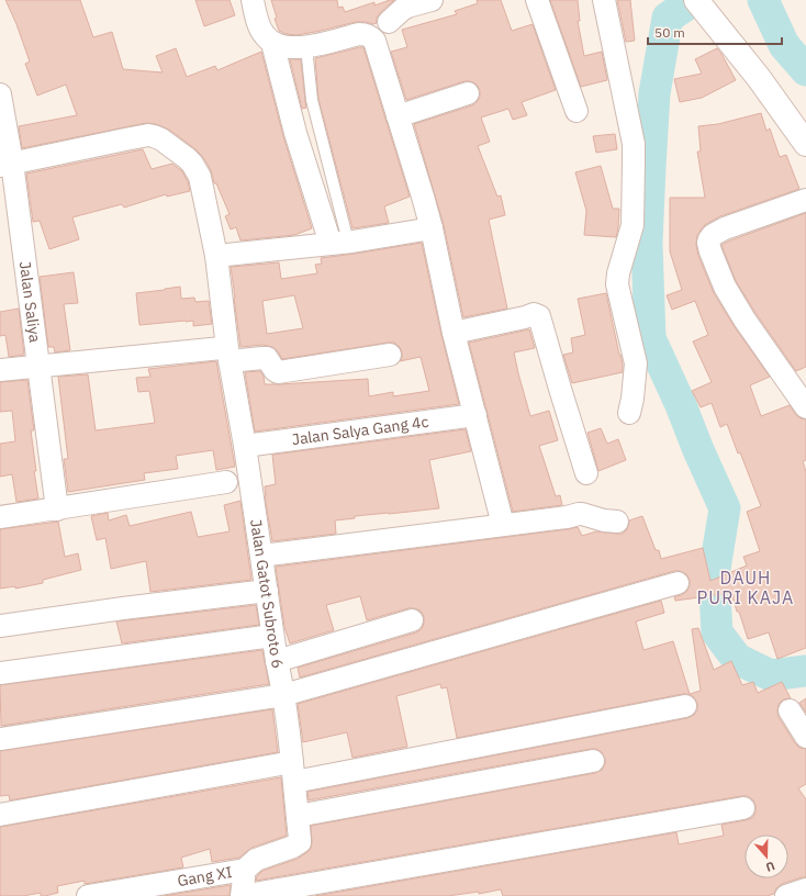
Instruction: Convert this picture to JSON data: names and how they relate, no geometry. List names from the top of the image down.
{
  "streets": {
    "street": [
      "Jalan Saliya",
      "Jalan Salya Gang 4c",
      "Jalan Gatot Subroto 6",
      "Gang XI"
    ]
  },
  "crossings": [
    ["Jalan Saliya", "Jalan Gatot Subroto 6"],
    ["Jalan Salya Gang 4c", "Jalan Gatot Subroto 6"],
    ["Jalan Gatot Subroto 6", "Gang XI"]
  ],
  "districts": ["DAUH PURI KAJA"],
  "scale_bar": "50 m",
  "north": "bottom"
}
